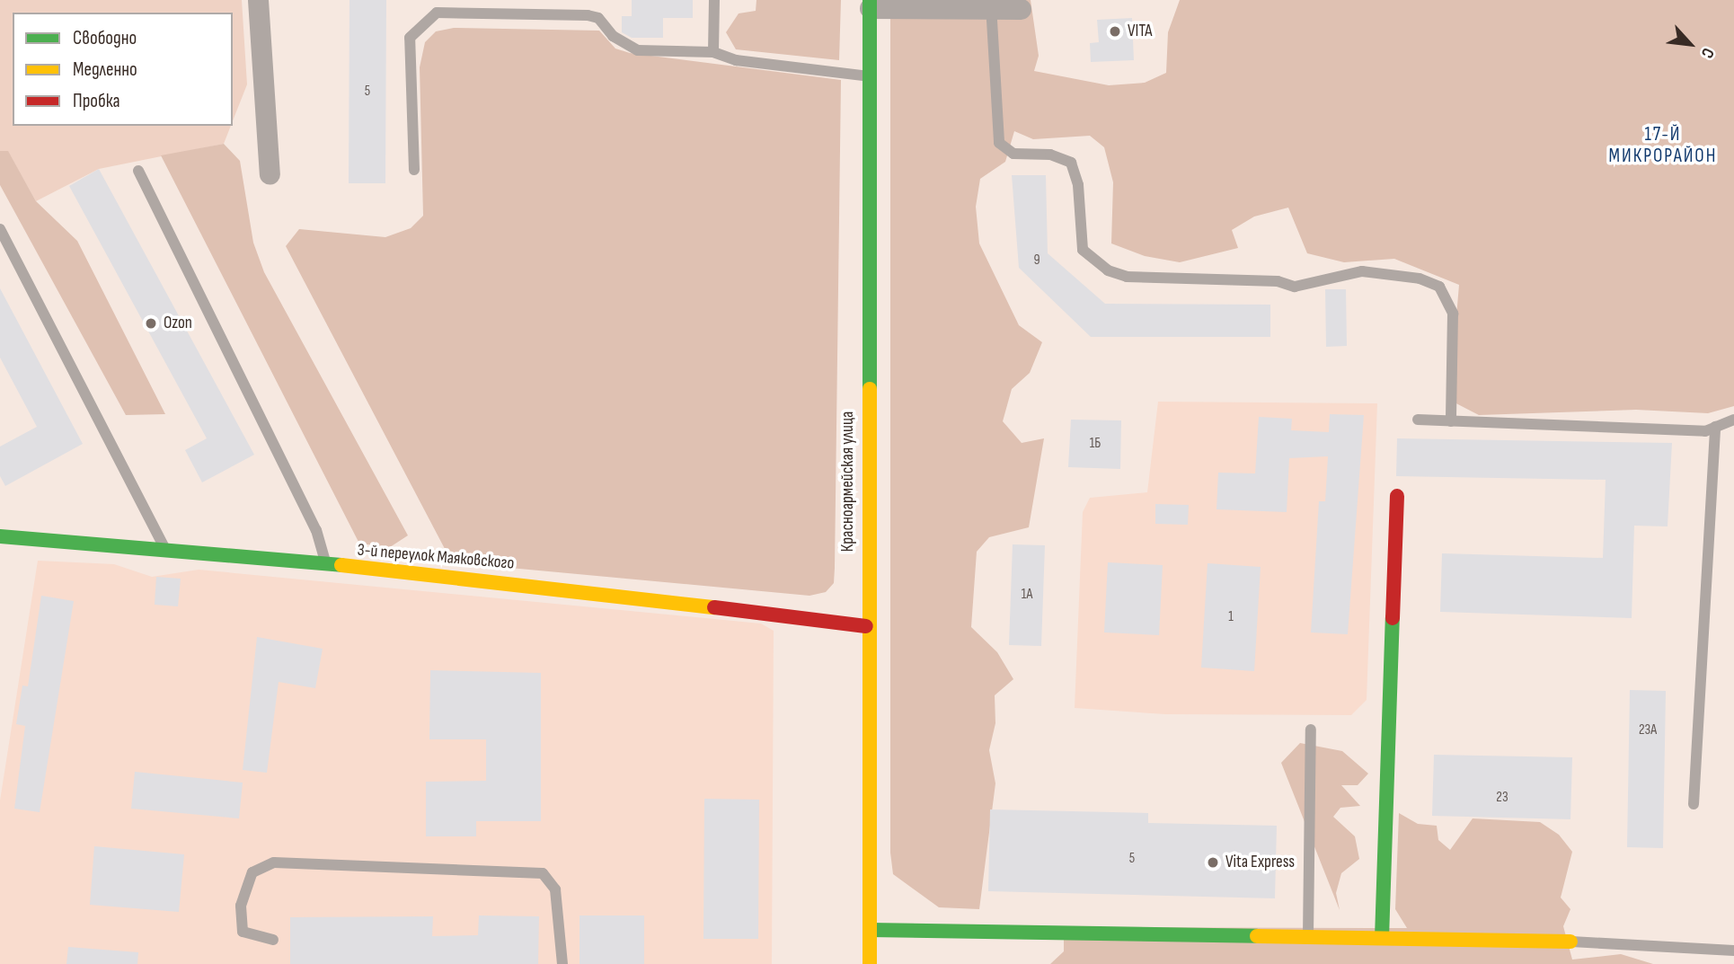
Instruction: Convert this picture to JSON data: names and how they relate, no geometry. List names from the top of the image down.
{
  "streets": {
    "street": ["Красноармейская улица", "3-й переулок Маяковского"]
  },
  "crossings": [
    ["Красноармейская улица", "3-й переулок Маяковского"]
  ],
  "districts": ["17-Й МИКРОРАЙОН"],
  "places": ["VITA", "Ozon", "Vita Express"],
  "house_numbers": [
    "5",
    "9",
    "1Б",
    "1А",
    "1",
    "23А",
    "23",
    "5"
  ],
  "legend": ["Свободно", "Медленно", "Пробка"],
  "north": "bottom right"
}
